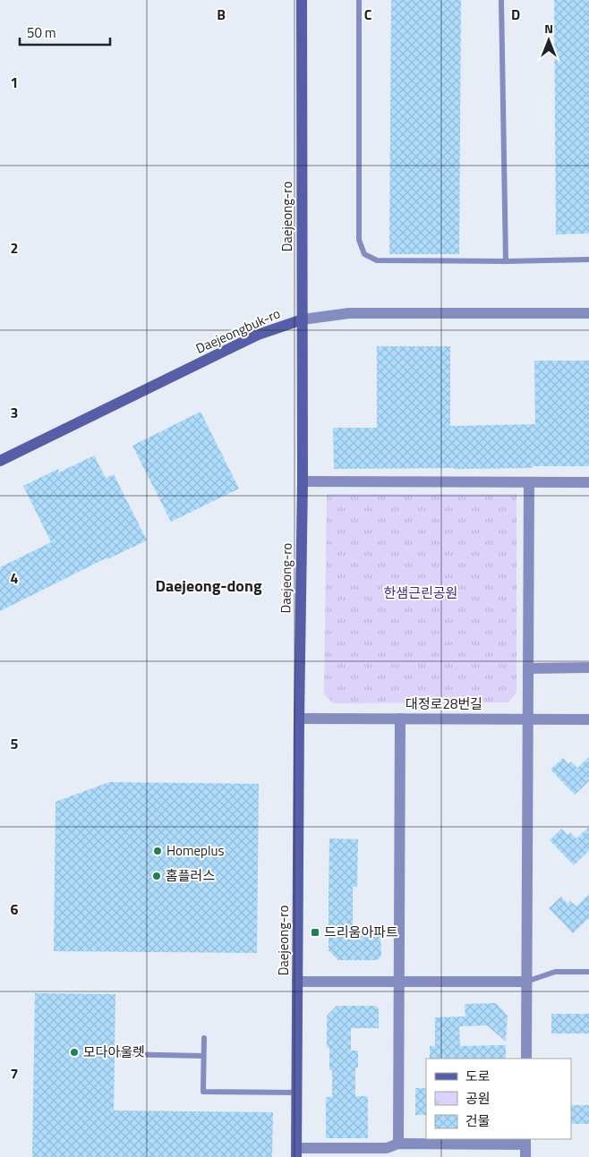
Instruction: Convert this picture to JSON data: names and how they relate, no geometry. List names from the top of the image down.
{
  "streets": {
    "street": ["Daejeong-ro", "Daejeongbuk-ro", "대정로28번길"]
  },
  "crossings": [
    ["Daejeong-ro", "Daejeongbuk-ro"],
    ["Daejeong-ro", "대정로28번길"]
  ],
  "districts": ["Daejeong-dong"],
  "parks": ["한샘근린공원"],
  "places": {
    "other": ["Homeplus", "홈플러스", "모다아울렛"],
    "transit": ["드리움아파트"]
  },
  "legend": ["도로", "공원", "건물"],
  "scale_bar": "50 m",
  "north": "top",
  "grid": {
    "columns": ["B", "C", "D"],
    "rows": [
      "1",
      "2",
      "3",
      "4",
      "5",
      "6",
      "7"
    ]
  }
}
